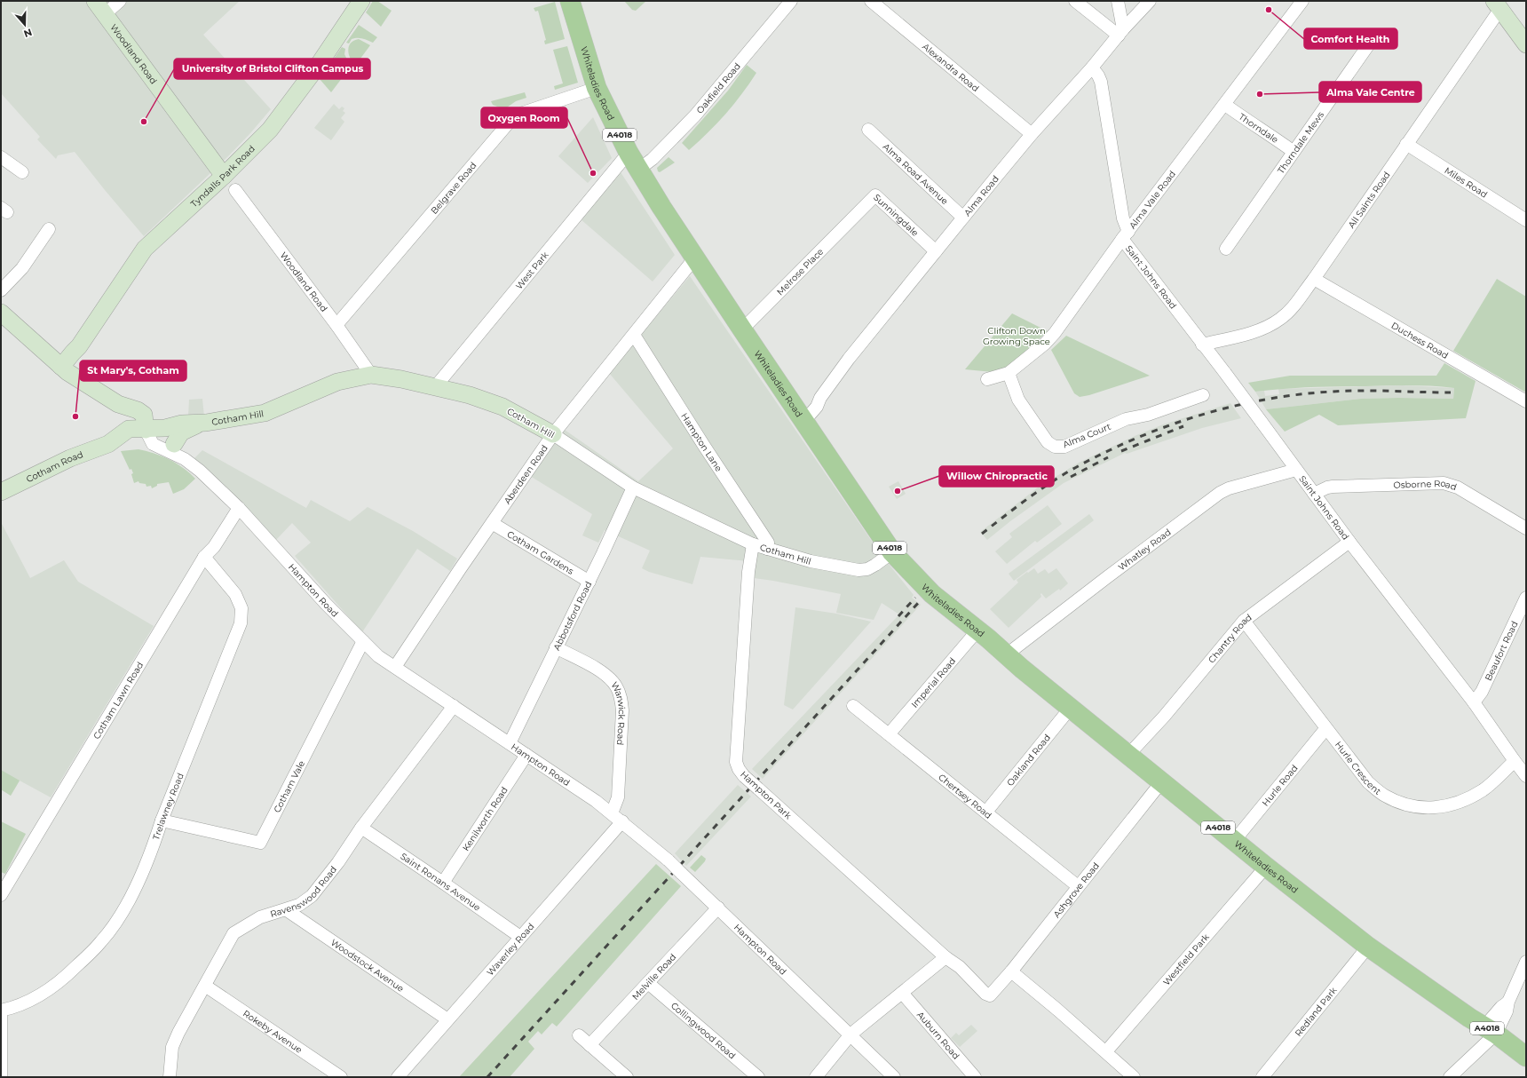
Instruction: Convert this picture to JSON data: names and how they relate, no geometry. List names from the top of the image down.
{
  "streets": {
    "main road": ["Whiteladies Road", "A4018"],
    "street": [
      "Woodland Road",
      "Alexandra Road",
      "Oakfield Road",
      "Thorndale",
      "Thorndale Mews",
      "Alma Road Avenue",
      "Tyndalls Park Road",
      "Miles Road",
      "Belgrave Road",
      "Alma Road",
      "All Saints Road",
      "Alma Vale Road",
      "Sunningdale",
      "West Park",
      "Melrose Place",
      "Saint Johns Road",
      "Duchess Road",
      "Cotham Hill",
      "Alma Court",
      "Hampton Lane",
      "Cotham Road",
      "Aberdeen Road",
      "Osborne Road",
      "Whatley Road",
      "Cotham Gardens",
      "Hampton Road",
      "Abbotsford Road",
      "Chantry Road",
      "Beaufort Road",
      "Imperial Road",
      "Cotham Lawn Road",
      "Warwick Road",
      "Oakland Road",
      "Hurle Crescent",
      "Hurle Road",
      "Cotham Vale",
      "Hampton Park",
      "Chertsey Road",
      "Trelawney Road",
      "Kenilworth Road",
      "Saint Ronans Avenue",
      "Ravenswood Road",
      "Ashgrove Road",
      "Waverley Road",
      "Westfield Park",
      "Woodstock Avenue",
      "Melville Road",
      "Redland Park",
      "Collingwood Road",
      "Rokeby Avenue",
      "Auburn Road"
    ]
  },
  "crossings": [
    ["Woodland Road", "Tyndalls Park Road"],
    ["Woodland Road", "Belgrave Road"],
    ["Woodland Road", "Cotham Hill"],
    ["Alexandra Road", "Alma Road"],
    ["Whiteladies Road", "Oakfield Road"],
    ["Whiteladies Road", "Belgrave Road"],
    ["Whiteladies Road", "Alma Road"],
    ["Whiteladies Road", "West Park"],
    ["Whiteladies Road", "Melrose Place"],
    ["Whiteladies Road", "Cotham Hill"],
    ["Whiteladies Road", "Aberdeen Road"],
    ["Whiteladies Road", "Whatley Road"],
    ["Whiteladies Road", "Chantry Road"],
    ["Whiteladies Road", "Imperial Road"],
    ["Whiteladies Road", "Oakland Road"],
    ["Whiteladies Road", "Hurle Road"],
    ["Whiteladies Road", "Ashgrove Road"],
    ["Whiteladies Road", "Westfield Park"],
    ["Whiteladies Road", "Redland Park"],
    ["Thorndale", "Thorndale Mews"],
    ["Thorndale", "Alma Vale Road"],
    ["Alma Road Avenue", "Alma Road"],
    ["Miles Road", "All Saints Road"],
    ["Alma Road", "Sunningdale"],
    ["Alma Road", "Saint Johns Road"],
    ["All Saints Road", "Saint Johns Road"],
    ["All Saints Road", "Duchess Road"],
    ["Alma Vale Road", "Saint Johns Road"],
    ["Alma Vale Road", "Alma Court"],
    ["Sunningdale", "Melrose Place"],
    ["West Park", "Cotham Hill"],
    ["Saint Johns Road", "Osborne Road"],
    ["Saint Johns Road", "Whatley Road"],
    ["Saint Johns Road", "Chantry Road"],
    ["Saint Johns Road", "Beaufort Road"],
    ["Saint Johns Road", "Hurle Crescent"],
    ["Cotham Hill", "Hampton Lane"],
    ["Cotham Hill", "Cotham Road"],
    ["Cotham Hill", "Aberdeen Road"],
    ["Cotham Hill", "Hampton Road"],
    ["Cotham Hill", "Abbotsford Road"],
    ["Cotham Hill", "Hampton Park"],
    ["Hampton Lane", "Aberdeen Road"],
    ["Cotham Road", "Hampton Road"],
    ["Aberdeen Road", "Cotham Gardens"],
    ["Aberdeen Road", "Hampton Road"],
    ["Cotham Gardens", "Abbotsford Road"],
    ["Hampton Road", "Abbotsford Road"],
    ["Hampton Road", "Cotham Lawn Road"],
    ["Hampton Road", "Warwick Road"],
    ["Hampton Road", "Cotham Vale"],
    ["Hampton Road", "Kenilworth Road"],
    ["Hampton Road", "Ravenswood Road"],
    ["Hampton Road", "Waverley Road"],
    ["Hampton Road", "Melville Road"],
    ["Abbotsford Road", "Warwick Road"],
    ["Chantry Road", "Hurle Crescent"],
    ["Imperial Road", "Chertsey Road"],
    ["Cotham Lawn Road", "Trelawney Road"],
    ["Oakland Road", "Chertsey Road"],
    ["Hurle Crescent", "Hurle Road"],
    ["Cotham Vale", "Trelawney Road"],
    ["Hampton Park", "Ashgrove Road"],
    ["Chertsey Road", "Ashgrove Road"],
    ["Kenilworth Road", "Saint Ronans Avenue"],
    ["Saint Ronans Avenue", "Ravenswood Road"],
    ["Saint Ronans Avenue", "Waverley Road"],
    ["Ravenswood Road", "Woodstock Avenue"],
    ["Ravenswood Road", "Rokeby Avenue"],
    ["Waverley Road", "Woodstock Avenue"],
    ["Melville Road", "Collingwood Road"]
  ],
  "parks": ["Clifton Down Growing Space"],
  "places": [
    "Comfort Health",
    "Alma Vale Centre",
    "University of Bristol Clifton Campus",
    "Oxygen Room",
    "St Mary's, Cotham",
    "Willow Chiropractic"
  ],
  "north": "bottom"
}
